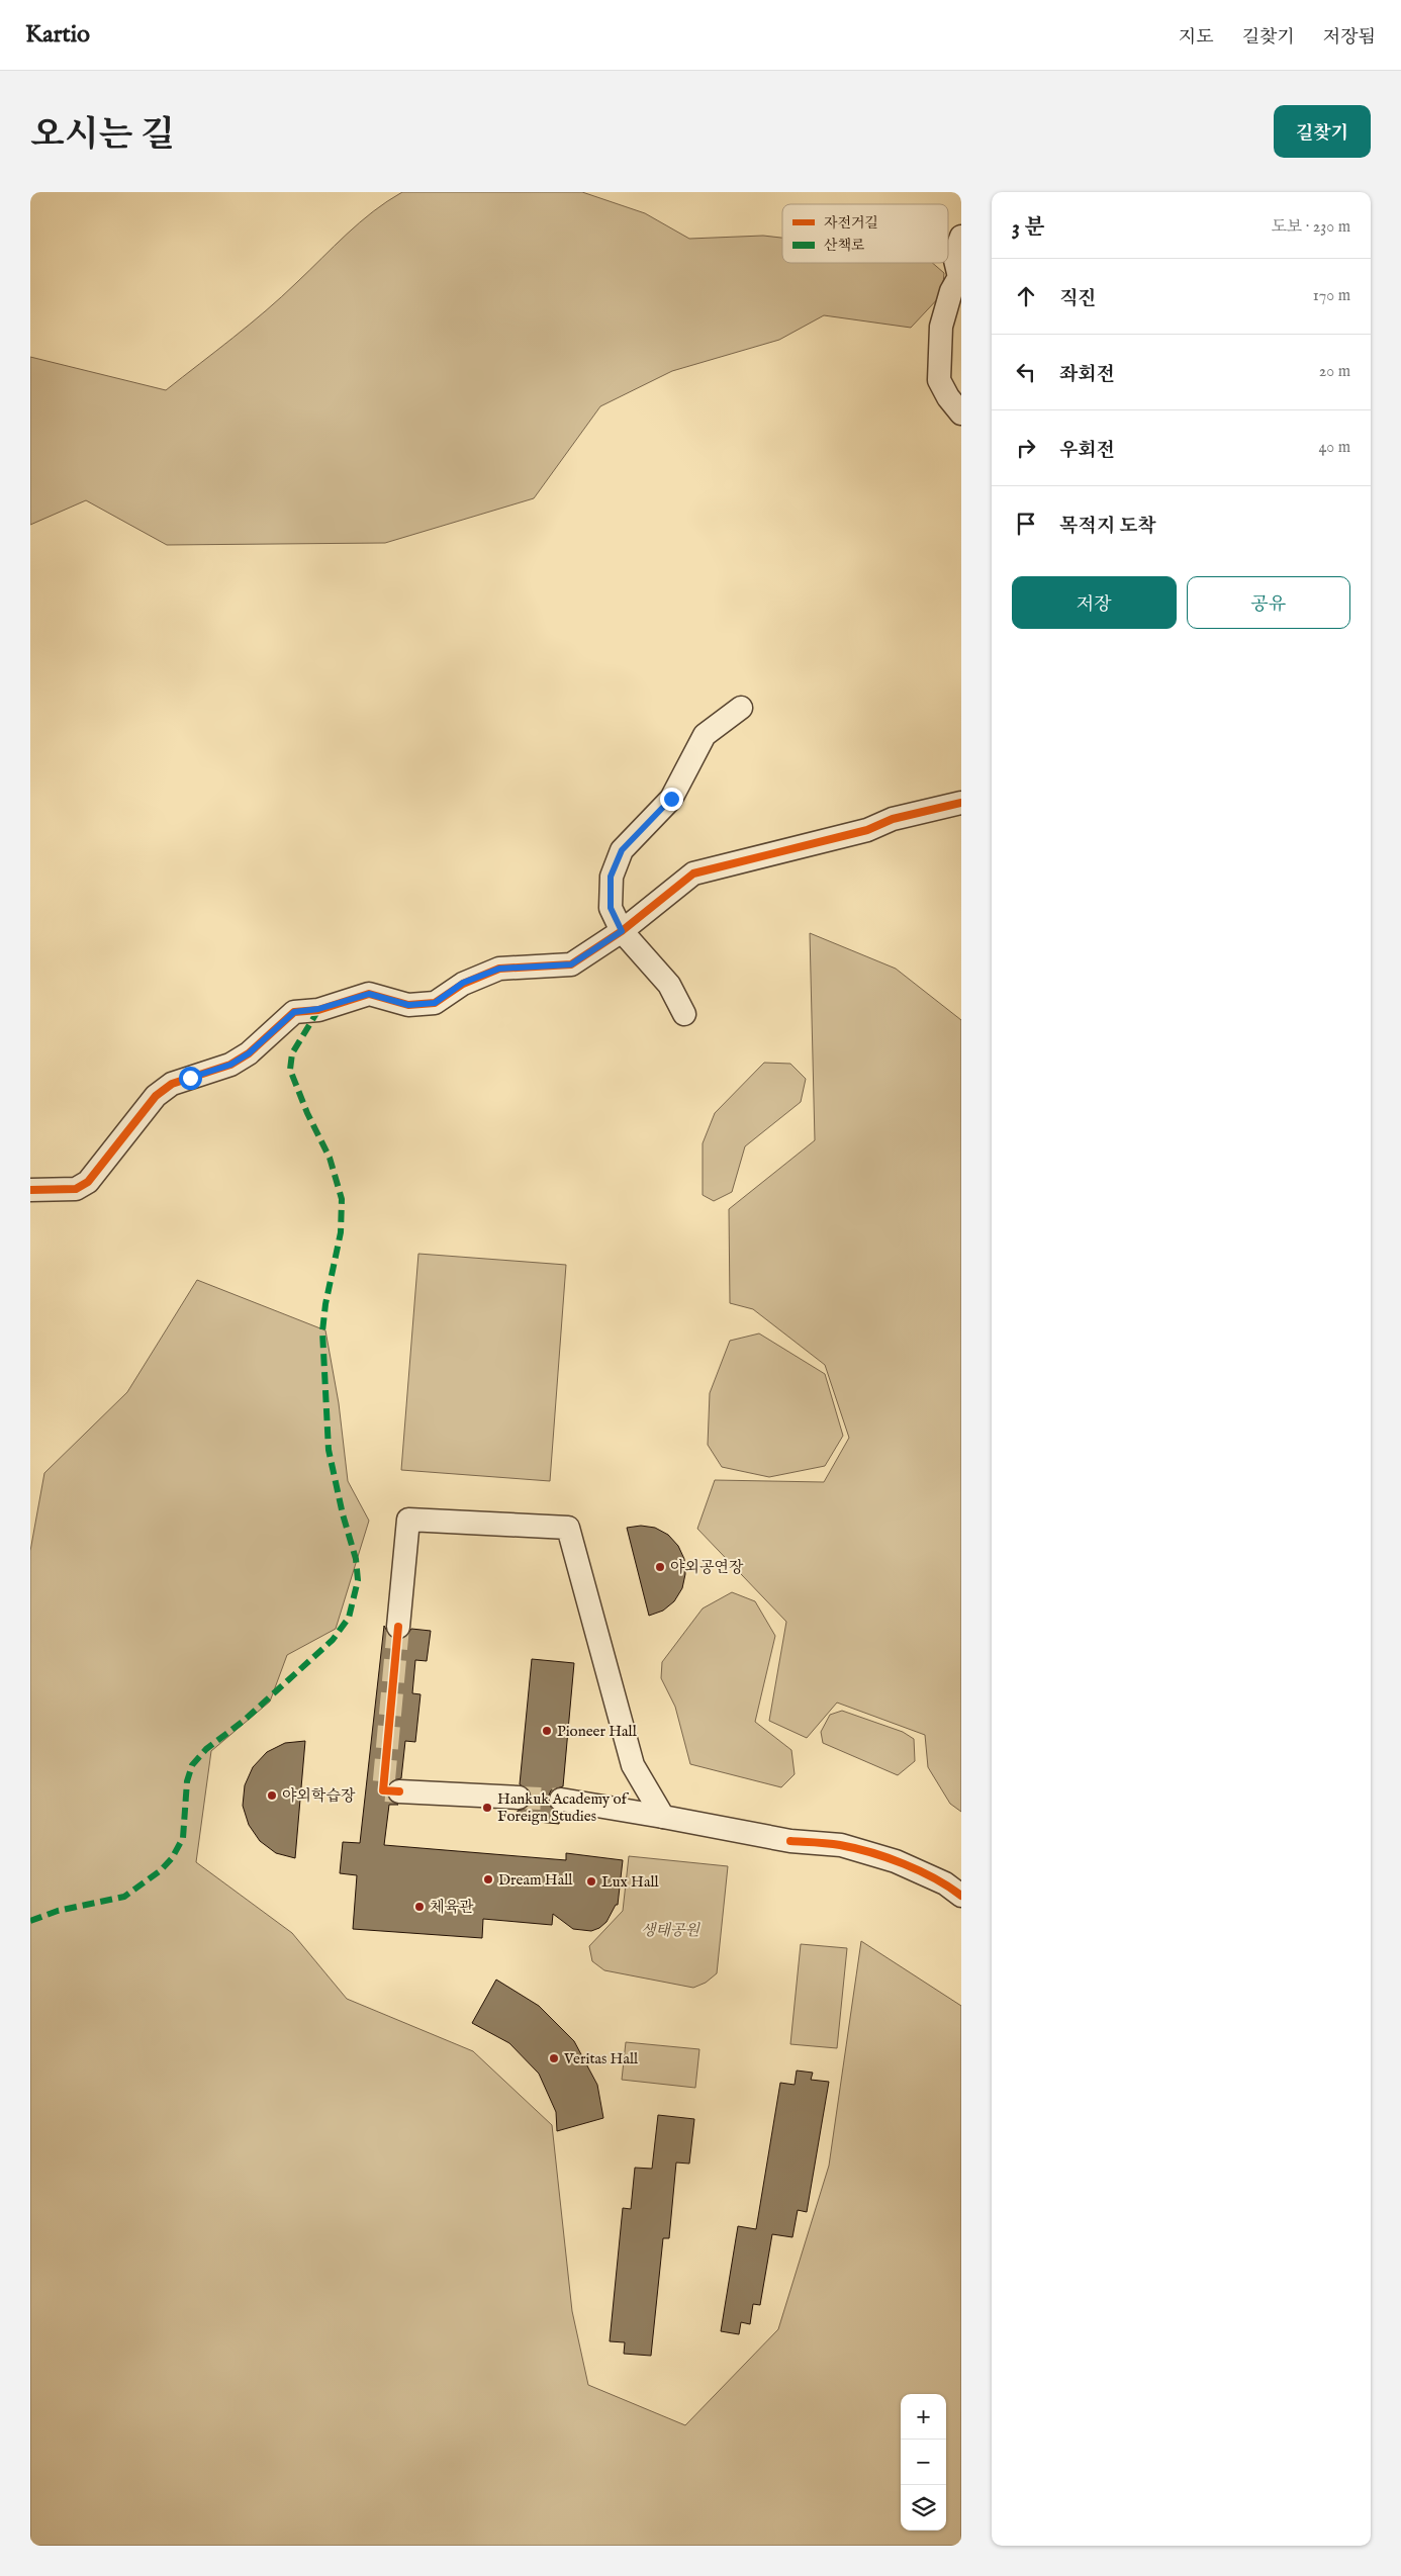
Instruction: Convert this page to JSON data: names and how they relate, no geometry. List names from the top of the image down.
{
  "parks": ["생태공원"],
  "places": [
    "야외공연장",
    "Pioneer Hall",
    "야외학습장",
    "Hankuk Academy of Foreign Studies",
    "Dream Hall",
    "Lux Hall",
    "체육관",
    "Veritas Hall"
  ],
  "legend": ["자전거길", "산책로"],
  "page": {
    "header": "Kartio",
    "nav": ["지도", "길찾기", "저장됨"],
    "title": "오시는 길",
    "buttons": [
      "길찾기",
      ["저장", "공유"]
    ],
    "heading": ["3 분", "도보 · 230 m"],
    "list": [
      ["직진", "170 m"],
      ["좌회전", "20 m"],
      ["우회전", "40 m"],
      "목적지 도착"
    ],
    "map_buttons": ["+", "−"]
  }
}
